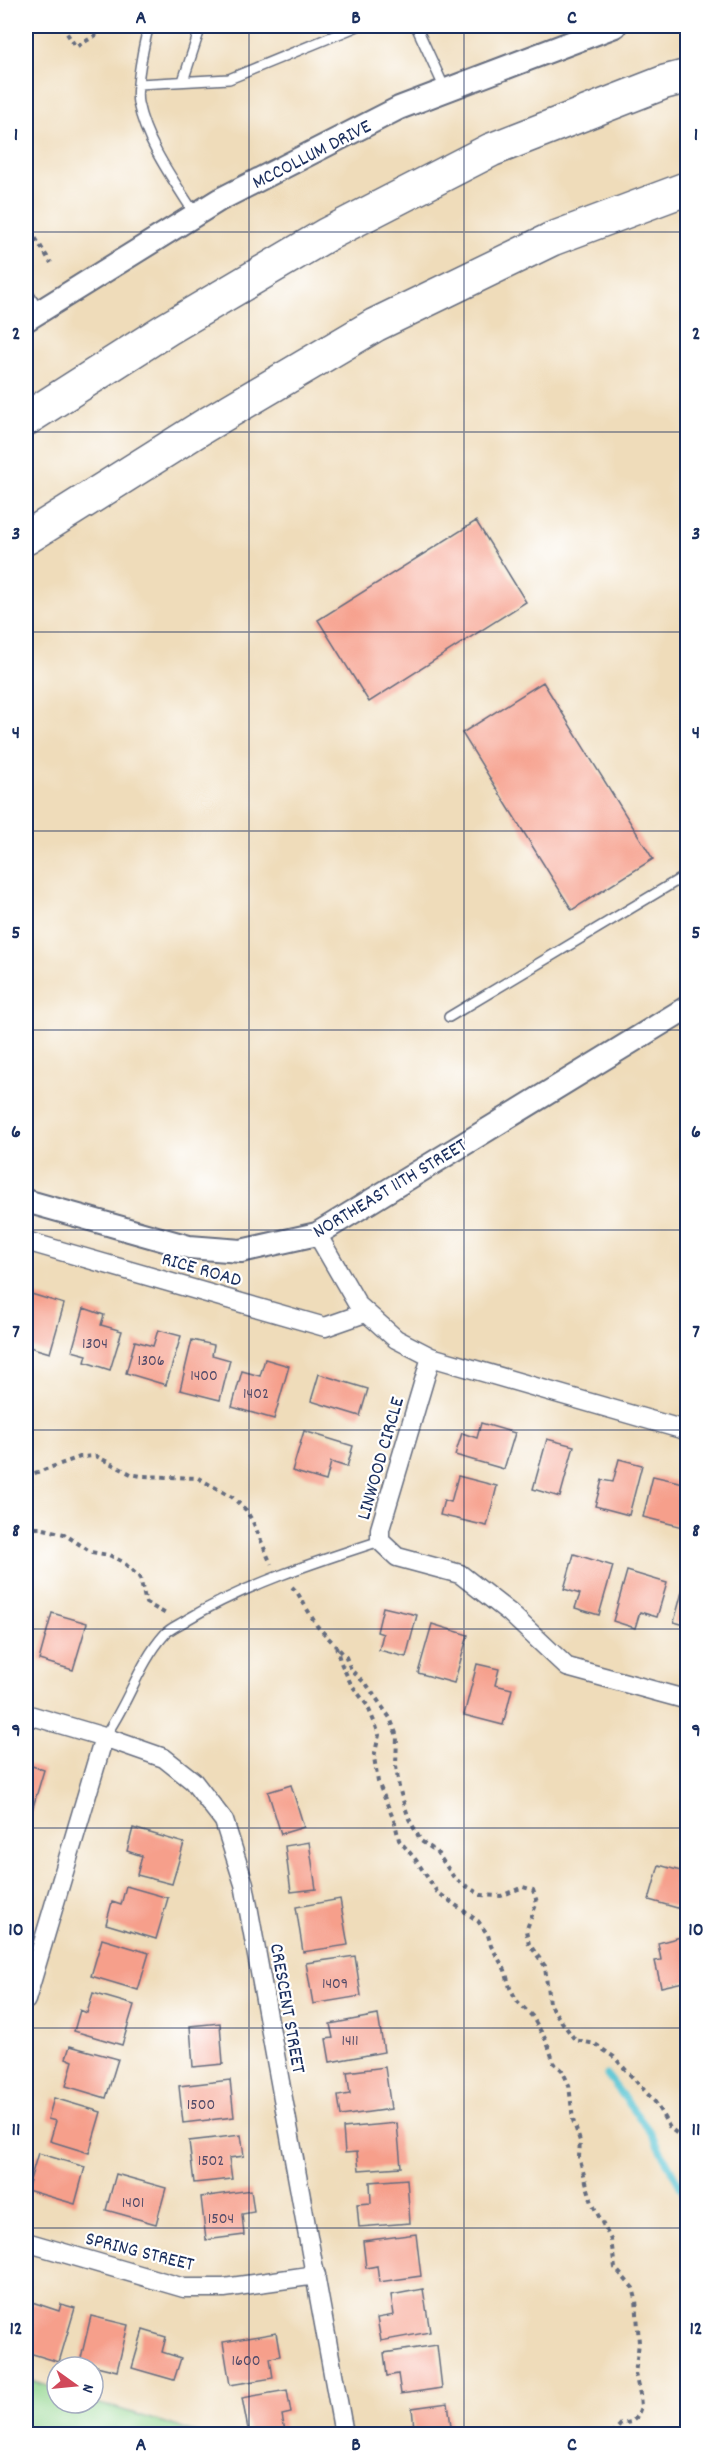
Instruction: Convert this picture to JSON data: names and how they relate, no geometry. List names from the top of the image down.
{
  "streets": {
    "street": [
      "MCCOLLUM DRIVE",
      "NORTHEAST 11TH STREET",
      "RICE ROAD",
      "LINWOOD CIRCLE",
      "CRESCENT STREET",
      "SPRING STREET"
    ]
  },
  "crossings": [
    ["CRESCENT STREET", "SPRING STREET"]
  ],
  "house_numbers": [
    "1304",
    "1306",
    "1400",
    "1402",
    "1409",
    "1411",
    "1500",
    "1502",
    "1401",
    "1504",
    "1600"
  ],
  "north": "right",
  "grid": {
    "columns": ["A", "B", "C"],
    "rows": [
      "1",
      "2",
      "3",
      "4",
      "5",
      "6",
      "7",
      "8",
      "9",
      "10",
      "11",
      "12"
    ]
  }
}
